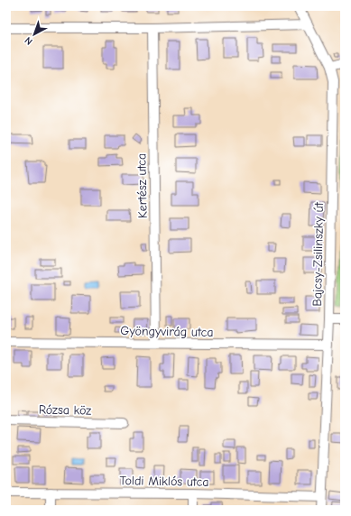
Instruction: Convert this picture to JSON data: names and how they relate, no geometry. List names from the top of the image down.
{
  "streets": {
    "street": [
      "Kertész utca",
      "Bajcsy-Zsilinszky út",
      "Gyöngyvirág utca",
      "Rózsa köz",
      "Toldi Miklós utca"
    ]
  },
  "crossings": [
    ["Kertész utca", "Gyöngyvirág utca"],
    ["Bajcsy-Zsilinszky út", "Gyöngyvirág utca"],
    ["Bajcsy-Zsilinszky út", "Toldi Miklós utca"]
  ],
  "north": "bottom left"
}
